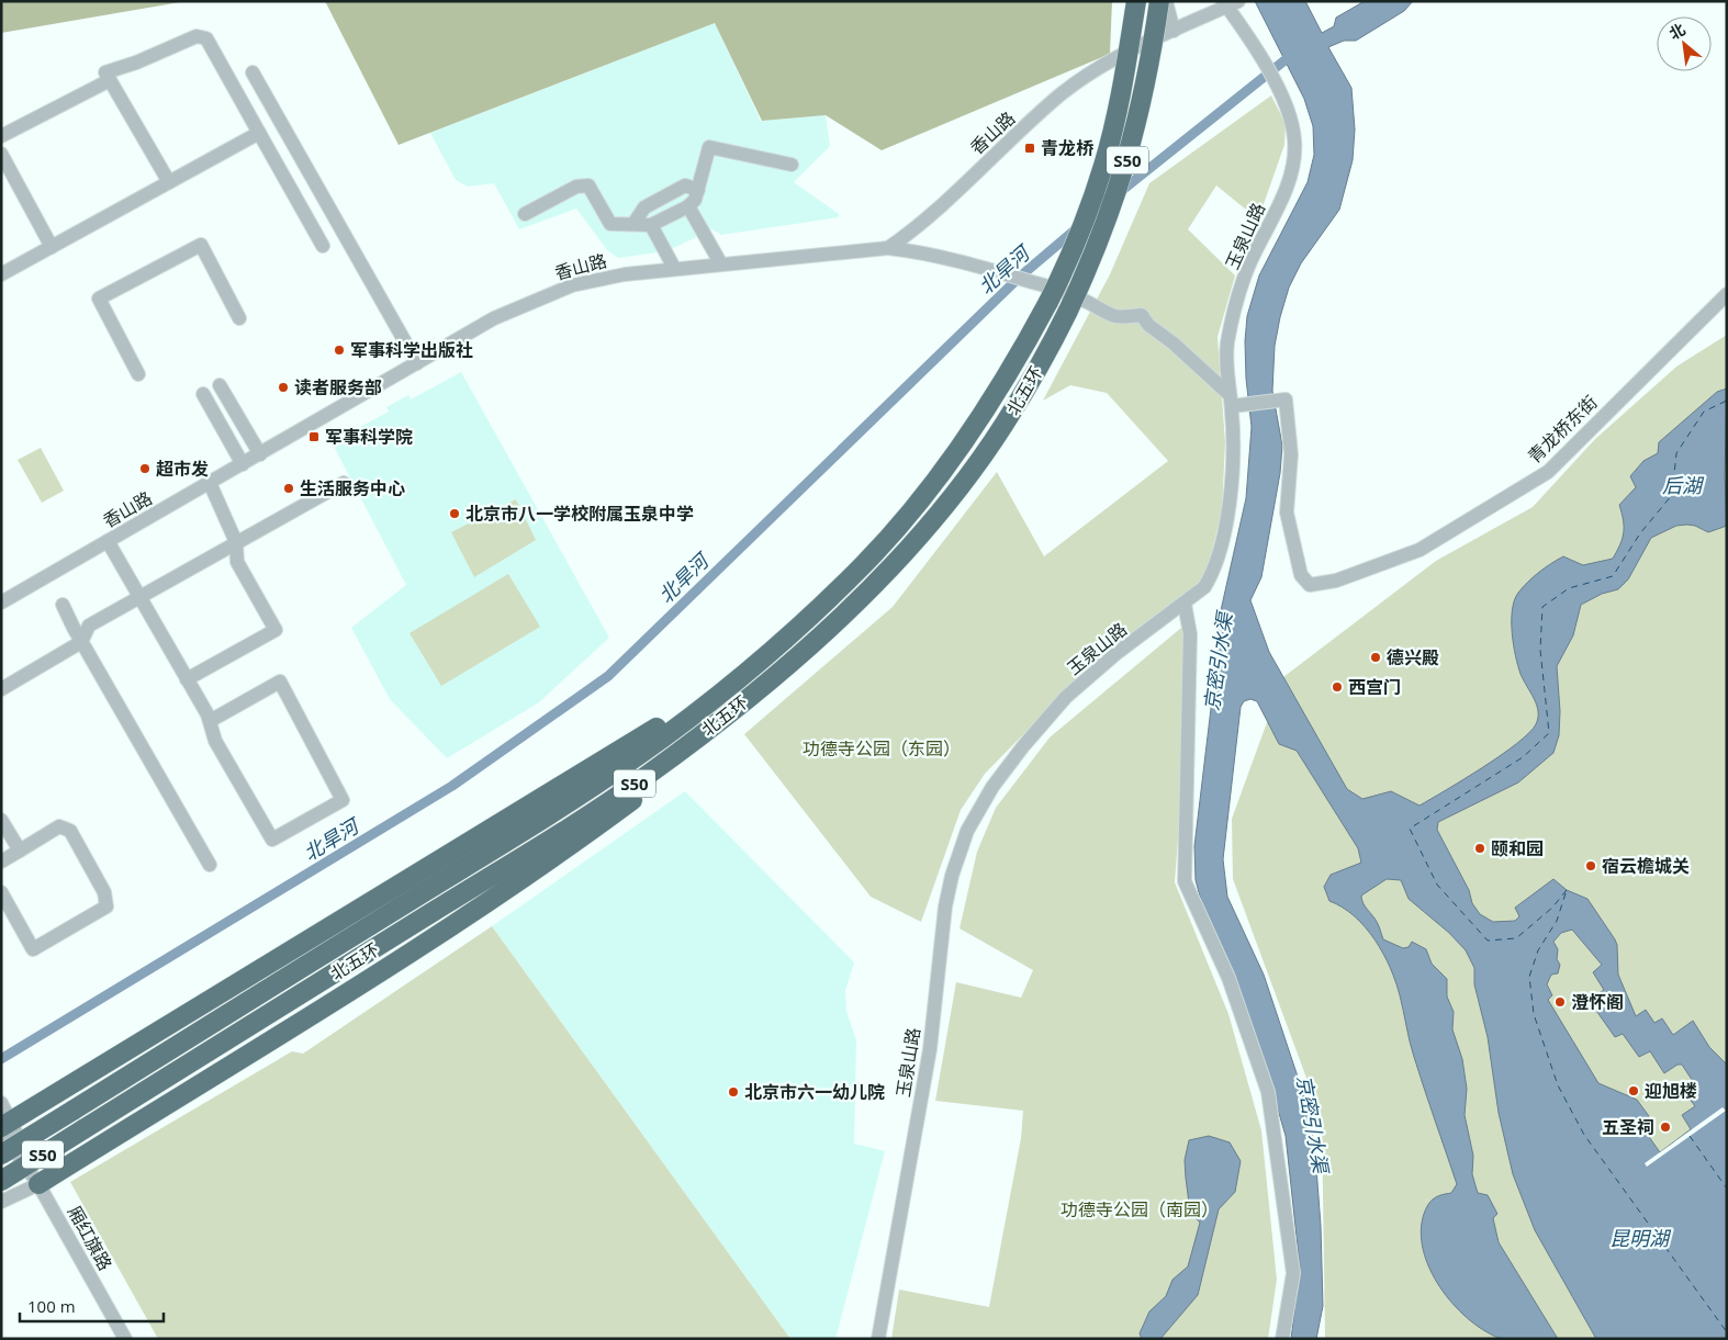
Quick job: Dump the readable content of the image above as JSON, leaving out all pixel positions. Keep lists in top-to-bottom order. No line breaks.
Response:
{"streets":{"highway":["S50","北五环"],"street":["香山路","玉泉山路","青龙桥东街","厢红旗路"]},"crossings":[["香山路","玉泉山路"],["玉泉山路","青龙桥东街"]],"water":["北旱河","后湖","京密引水渠","昆明湖"],"parks":["功德寺公园（东园）","功德寺公园（南园）"],"places":{"transit":["青龙桥","军事科学院"],"other":["军事科学出版社","读者服务部","超市发","生活服务中心","北京市八一学校附属玉泉中学","德兴殿","西宫门","颐和园","宿云檐城关","澄怀阁","迎旭楼","北京市六一幼儿院","五圣祠"]},"scale_bar":"100 m","north":"top left"}
